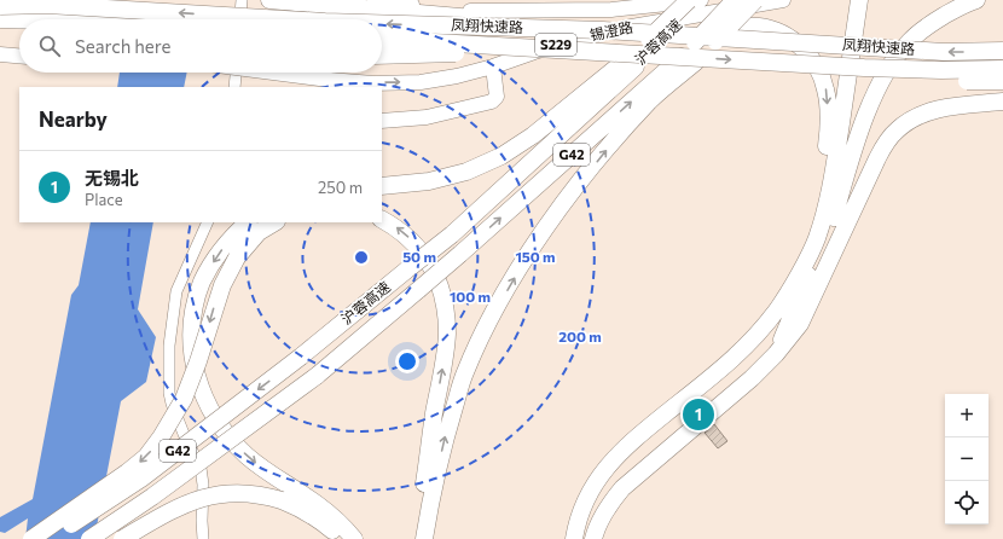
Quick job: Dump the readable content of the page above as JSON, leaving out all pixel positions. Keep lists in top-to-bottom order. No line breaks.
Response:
{"streets":{"highway":["凤翔快速路","沪蓉高速","G42"],"main road":["锡澄路","S229"]},"crossings":[["锡澄路","沪蓉高速"]],"page":{"search":"Search here","heading":"Nearby","list":[{"mark":"1","name":"无锡北","note":"Place","value":"250 m"}],"map_buttons":["+","−"],"pins":"1"},"rings":["50 m","150 m","100 m","200 m"]}
